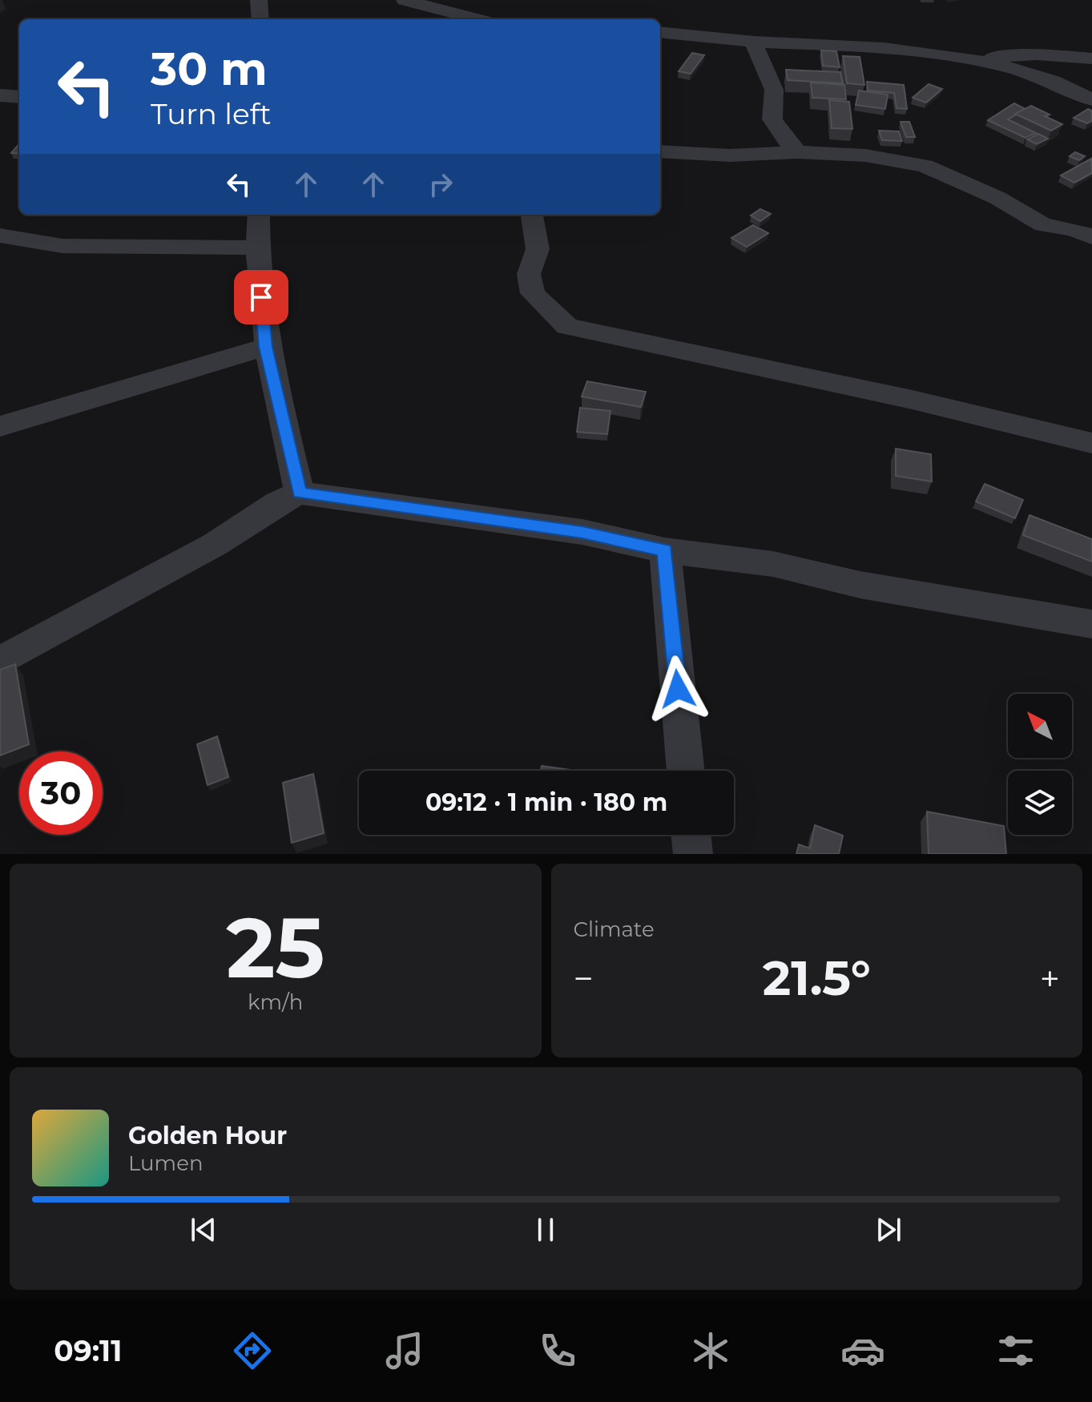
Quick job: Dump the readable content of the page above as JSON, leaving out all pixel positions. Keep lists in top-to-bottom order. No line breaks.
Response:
{"north":"top left","page":{"turn":["30 m","Turn left"],"limit":"30","trip":"09:12 · 1 min · 180 m","tile":[["25","km/h"],"Climate"],"heat":["−","21.5°","+"],"song":["Golden Hour","Lumen"],"tabs":"09:11"}}
